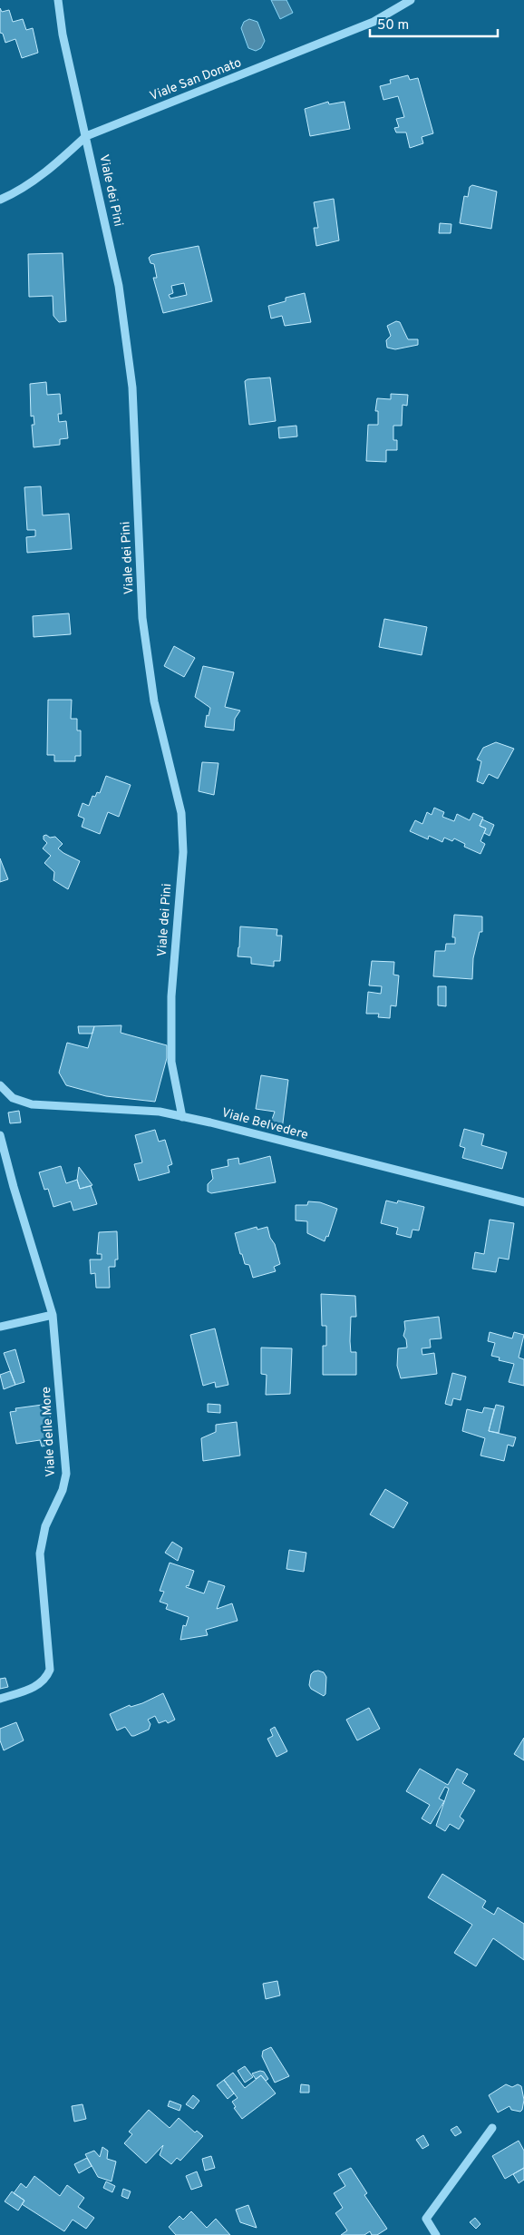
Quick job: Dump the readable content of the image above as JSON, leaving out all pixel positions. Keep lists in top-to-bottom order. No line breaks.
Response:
{"streets":{"street":["Viale San Donato","Viale dei Pini","Viale Belvedere","Viale delle More"]},"crossings":[["Viale San Donato","Viale dei Pini"],["Viale dei Pini","Viale Belvedere"]],"scale_bar":"50 m"}
